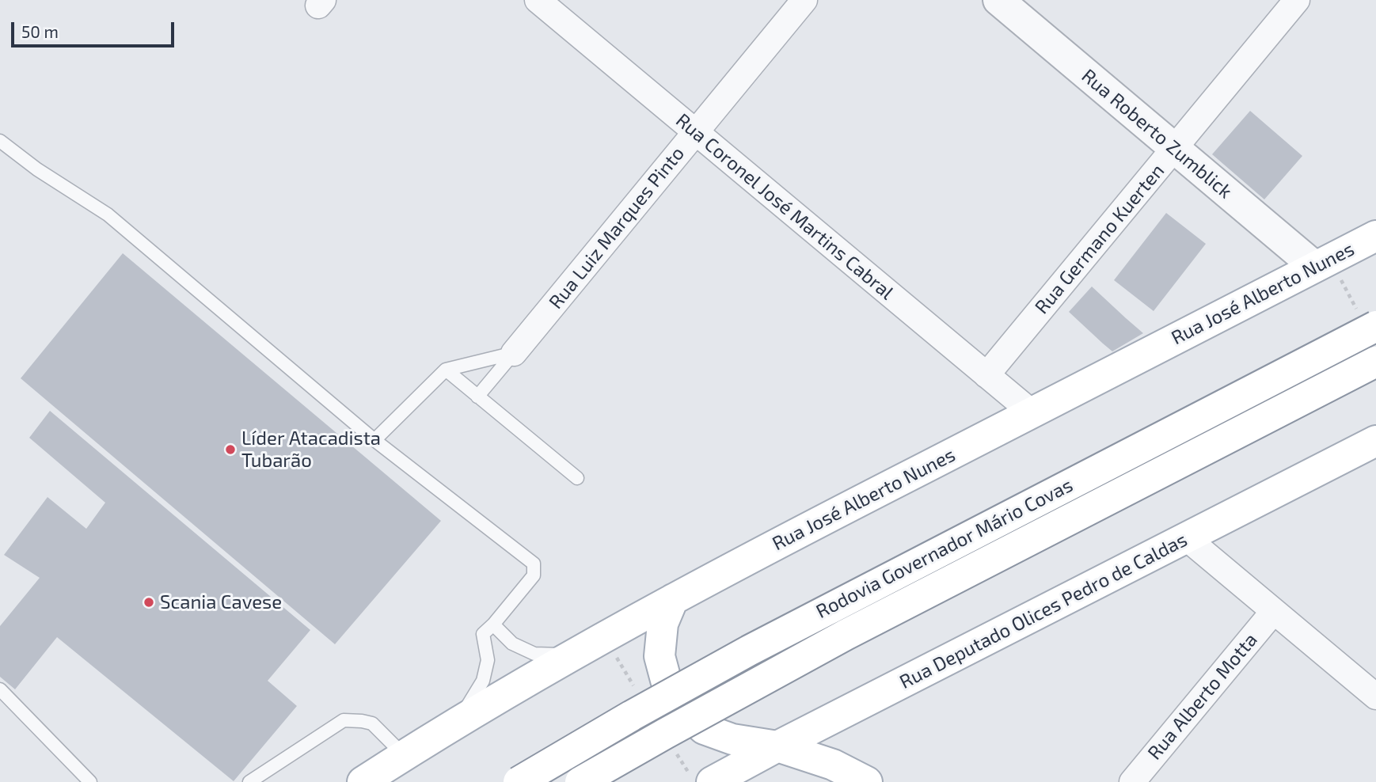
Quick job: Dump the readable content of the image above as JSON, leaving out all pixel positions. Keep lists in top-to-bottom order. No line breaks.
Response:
{"streets":{"main road":["Rua José Alberto Nunes","Rodovia Governador Mário Covas","Rua Deputado Olices Pedro de Caldas"],"street":["Rua Roberto Zumblick","Rua Coronel José Martins Cabral","Rua Luiz Marques Pinto","Rua Germano Kuerten","Rua Alberto Motta"]},"crossings":[["Rua Roberto Zumblick","Rua Germano Kuerten"],["Rua Roberto Zumblick","Rua José Alberto Nunes"],["Rua Coronel José Martins Cabral","Rua Luiz Marques Pinto"],["Rua Coronel José Martins Cabral","Rua Germano Kuerten"],["Rua Coronel José Martins Cabral","Rua José Alberto Nunes"]],"places":["Líder Atacadista Tubarão","Scania Cavese"],"scale_bar":"50 m"}
